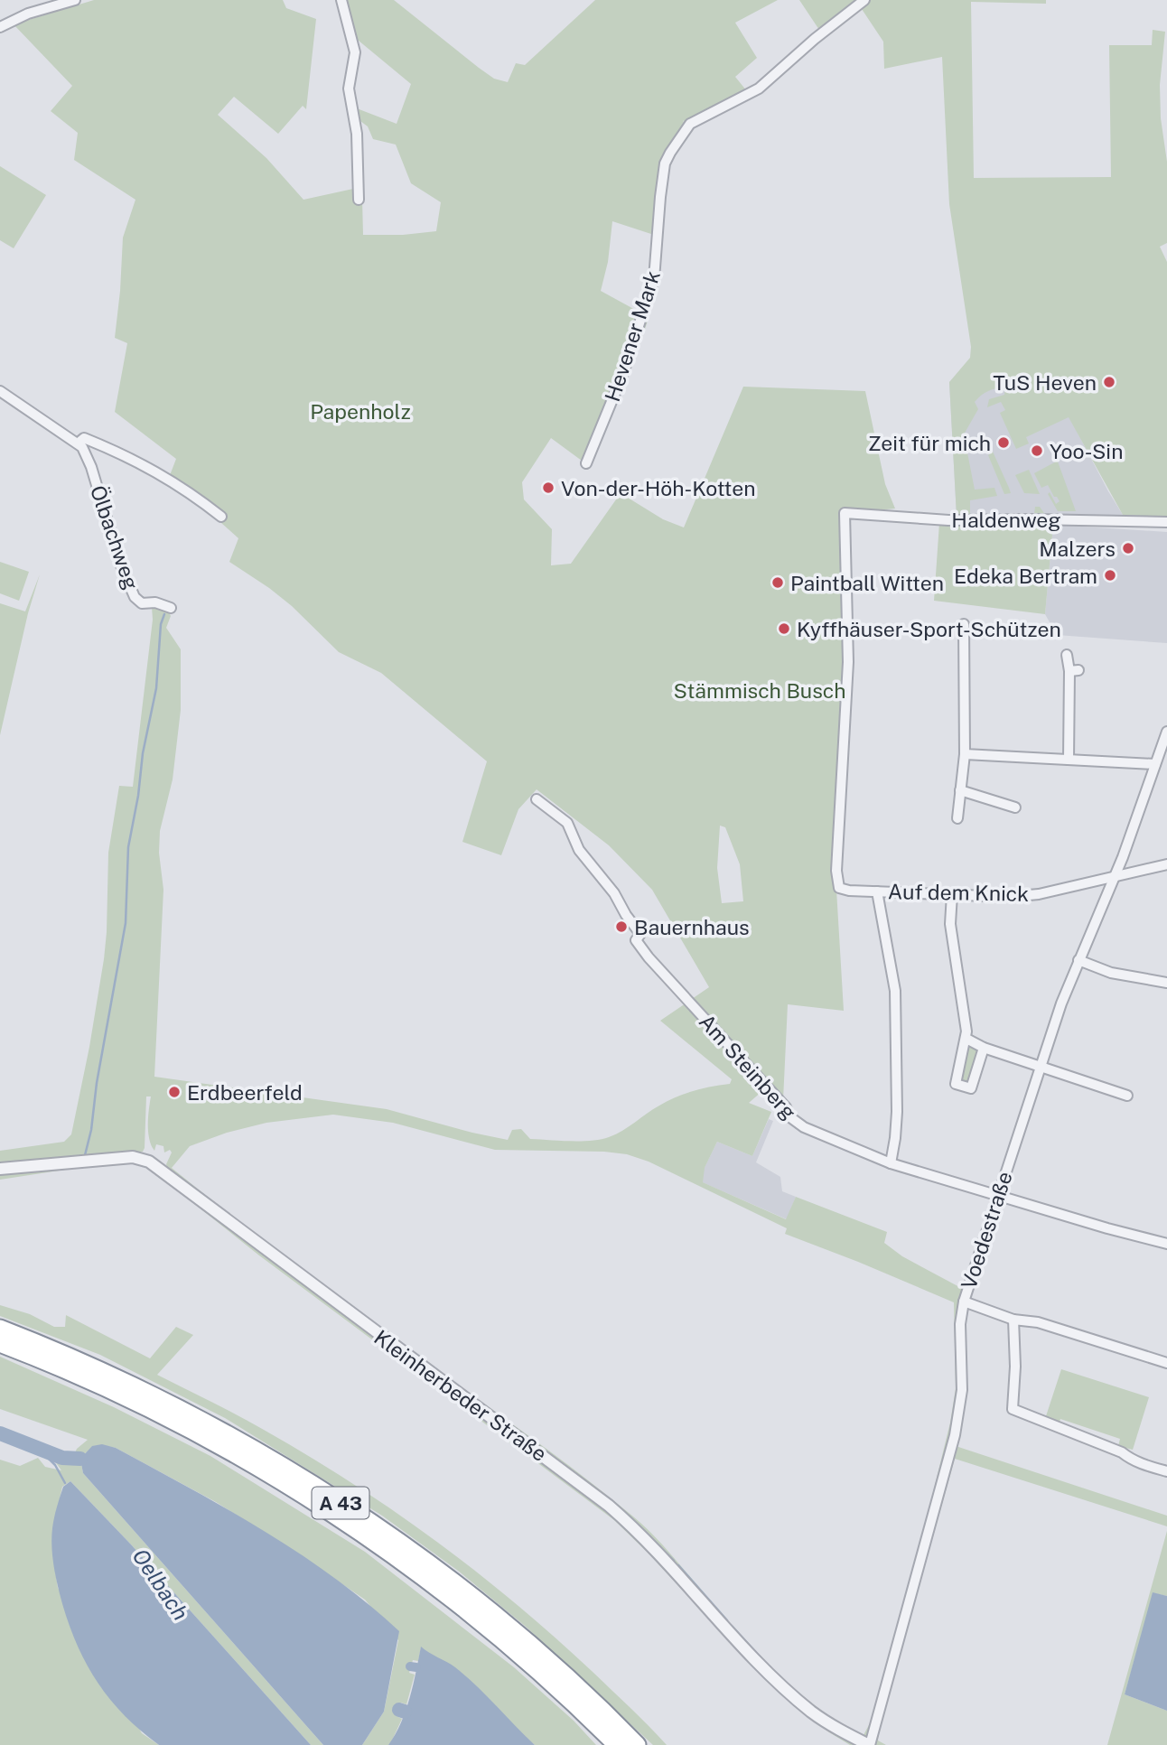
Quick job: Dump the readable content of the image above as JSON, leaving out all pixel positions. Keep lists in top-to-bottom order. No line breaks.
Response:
{"streets":{"highway":["A 43"],"street":["Hevener Mark","Haldenweg","Ölbachweg","Auf dem Knick","Am Steinberg","Voedestraße","Kleinherbeder Straße"]},"crossings":[["Haldenweg","Auf dem Knick"],["Auf dem Knick","Voedestraße"],["Am Steinberg","Voedestraße"],["Voedestraße","Kleinherbeder Straße"]],"water":["Oelbach"],"parks":["Papenholz","Stämmisch Busch"],"places":["TuS Heven","Zeit für mich","Yoo-Sin","Von-der-Höh-Kotten","Malzers","Edeka Bertram","Paintball Witten","Kyffhäuser-Sport-Schützen","Bauernhaus","Erdbeerfeld"]}
